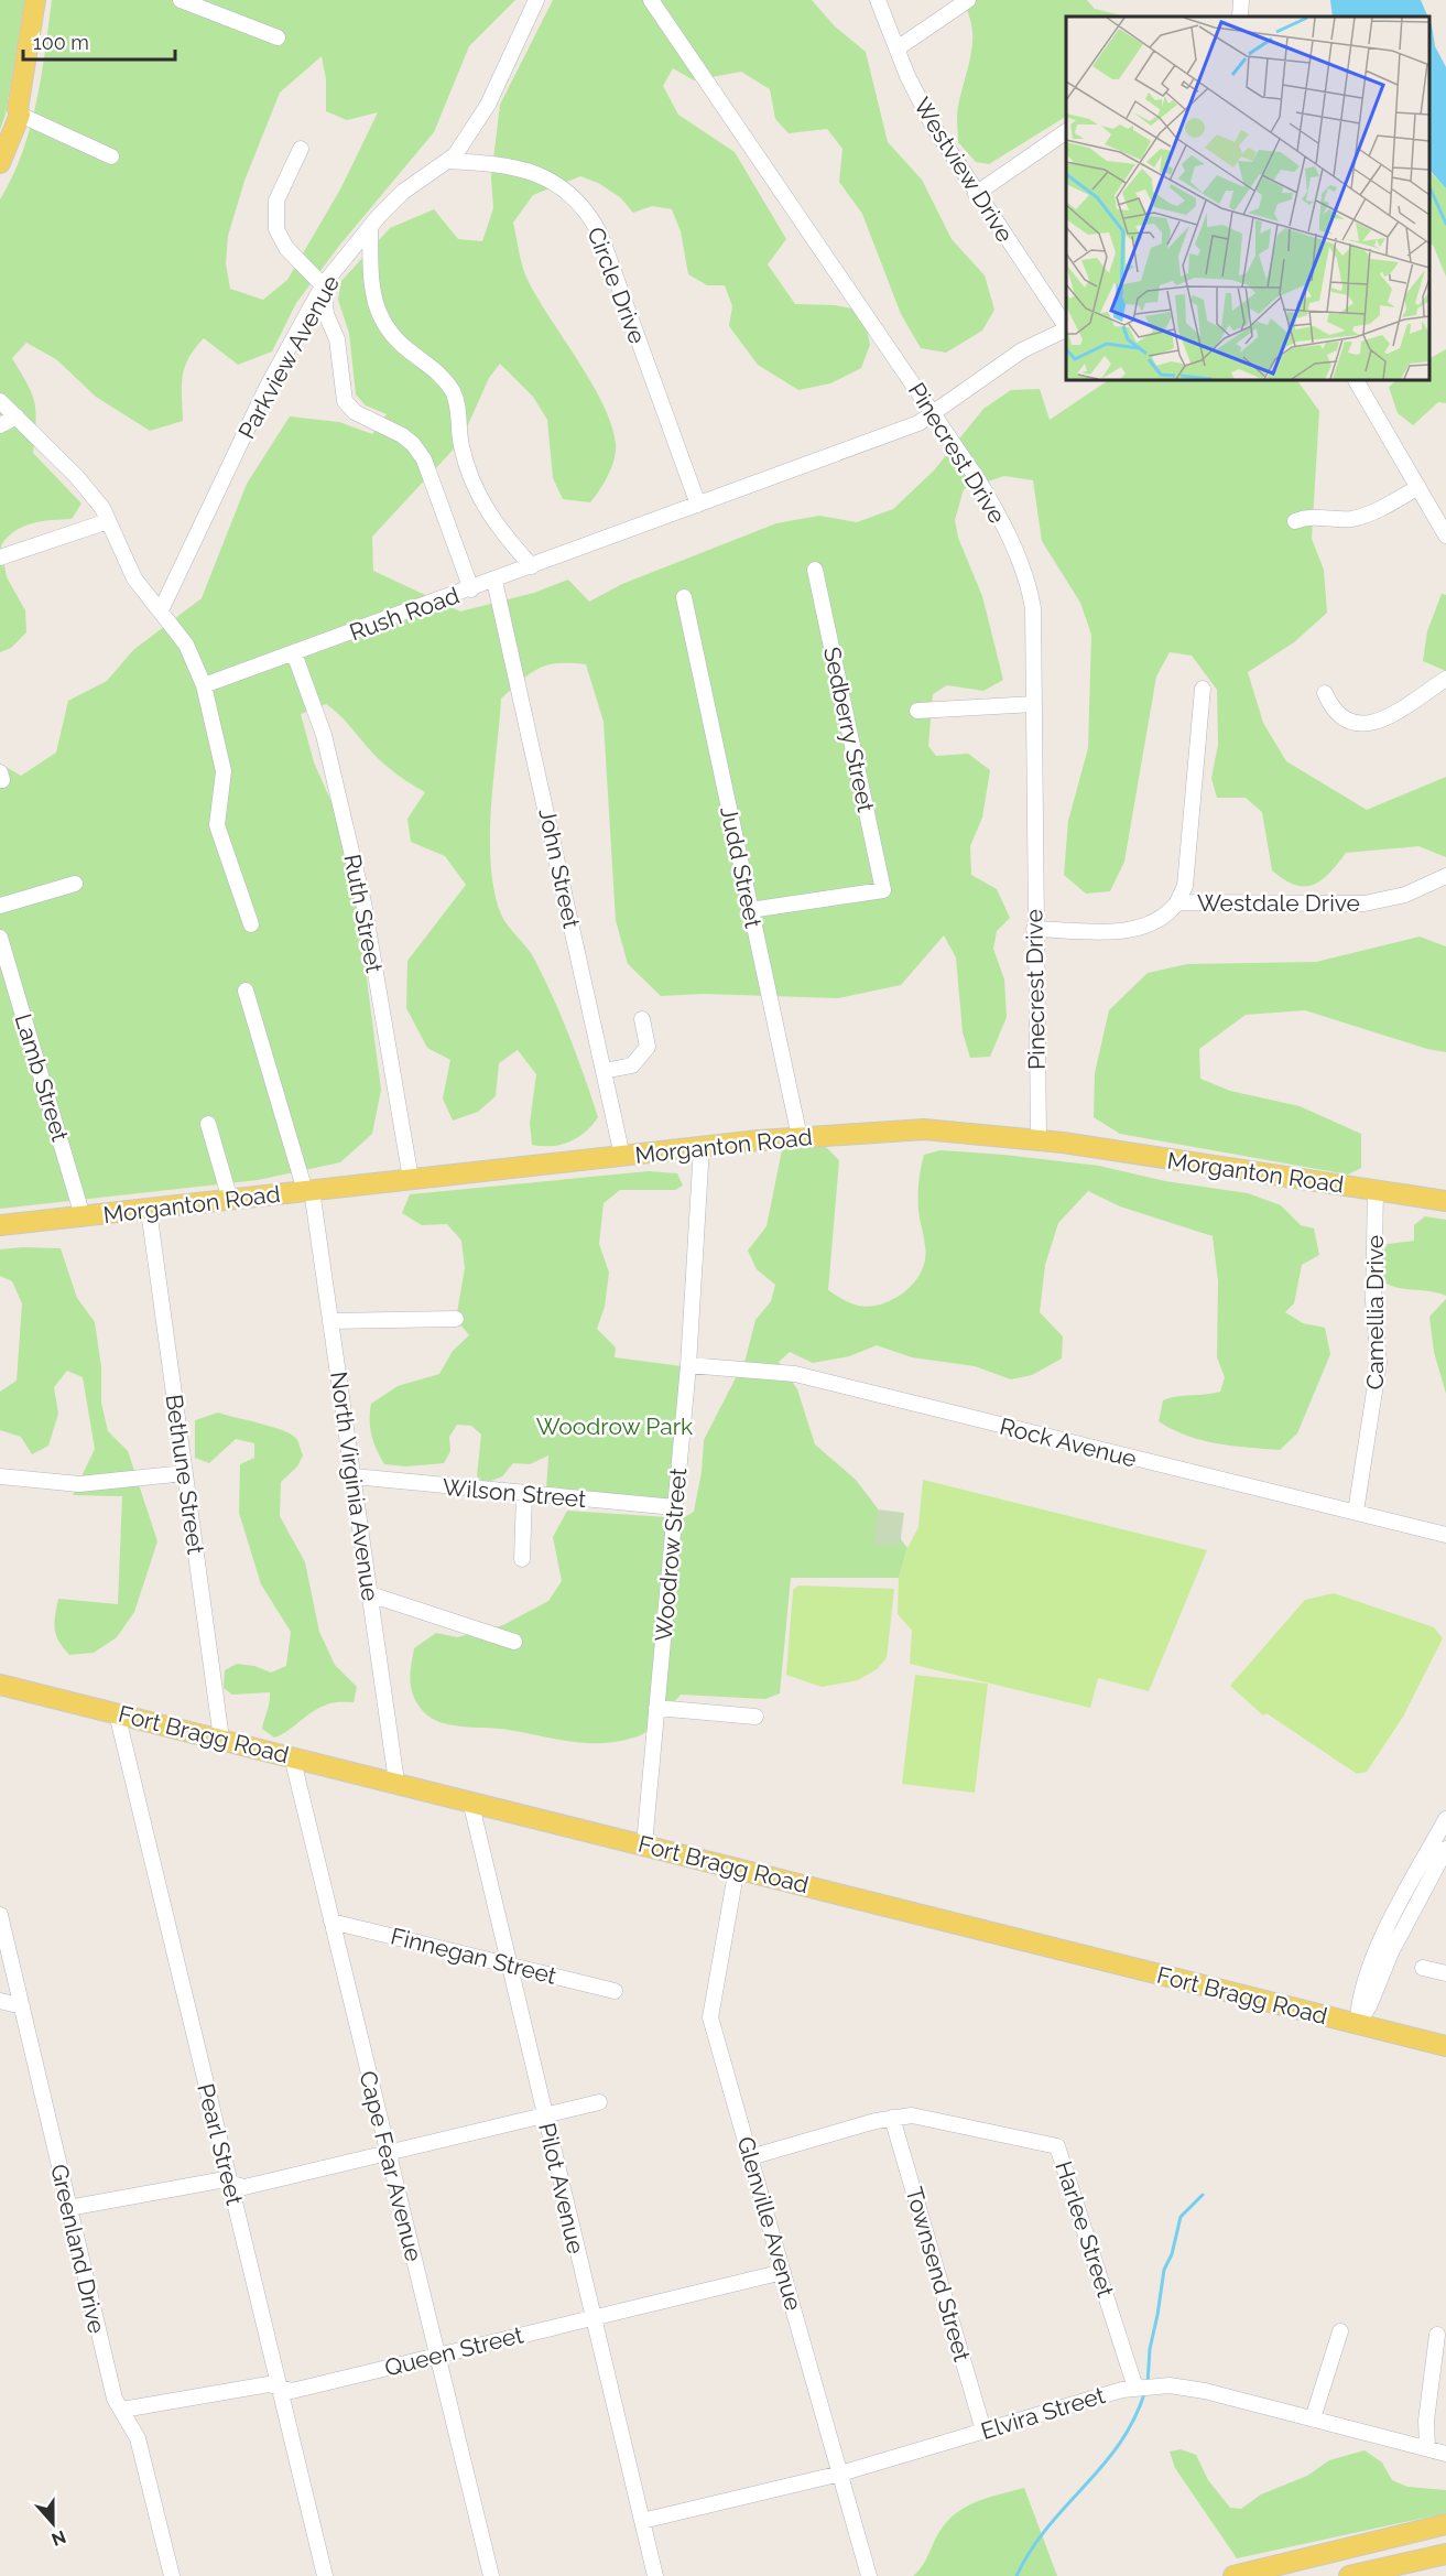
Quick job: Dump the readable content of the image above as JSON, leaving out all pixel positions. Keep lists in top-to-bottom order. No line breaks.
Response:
{"streets":{"main road":["Morganton Road","Fort Bragg Road"],"street":["Westview Drive","Circle Drive","Parkview Avenue","Pinecrest Drive","Rush Road","Sedberry Street","Judd Street","John Street","Westdale Drive","Ruth Street","Lamb Street","Camellia Drive","Rock Avenue","Bethune Street","North Virginia Avenue","Wilson Street","Woodrow Street","Finnegan Street","Pearl Street","Cape Fear Avenue","Pilot Avenue","Glenville Avenue","Harlee Street","Greenland Drive","Townsend Street","Queen Street","Elvira Street"]},"crossings":[["Circle Drive","Parkview Avenue"],["Circle Drive","Rush Road"],["Pinecrest Drive","Rush Road"],["Pinecrest Drive","Westdale Drive"],["Pinecrest Drive","Morganton Road"],["Rush Road","John Street"],["Rush Road","Ruth Street"],["Sedberry Street","Judd Street"],["Judd Street","Morganton Road"],["John Street","Morganton Road"],["Ruth Street","Morganton Road"],["Lamb Street","Morganton Road"],["Morganton Road","Camellia Drive"],["Morganton Road","Bethune Street"],["Morganton Road","North Virginia Avenue"],["Morganton Road","Woodrow Street"],["Camellia Drive","Rock Avenue"],["Rock Avenue","Woodrow Street"],["Bethune Street","Fort Bragg Road"],["North Virginia Avenue","Wilson Street"],["North Virginia Avenue","Fort Bragg Road"],["Wilson Street","Woodrow Street"],["Woodrow Street","Fort Bragg Road"],["Fort Bragg Road","Pearl Street"],["Fort Bragg Road","Cape Fear Avenue"],["Fort Bragg Road","Pilot Avenue"],["Fort Bragg Road","Glenville Avenue"],["Finnegan Street","Cape Fear Avenue"],["Finnegan Street","Pilot Avenue"],["Pearl Street","Queen Street"],["Cape Fear Avenue","Queen Street"],["Pilot Avenue","Queen Street"],["Pilot Avenue","Elvira Street"],["Glenville Avenue","Harlee Street"],["Glenville Avenue","Queen Street"],["Glenville Avenue","Elvira Street"],["Harlee Street","Townsend Street"],["Harlee Street","Elvira Street"],["Greenland Drive","Queen Street"],["Townsend Street","Elvira Street"]],"parks":["Woodrow Park"],"scale_bar":"100 m","north":"bottom"}
